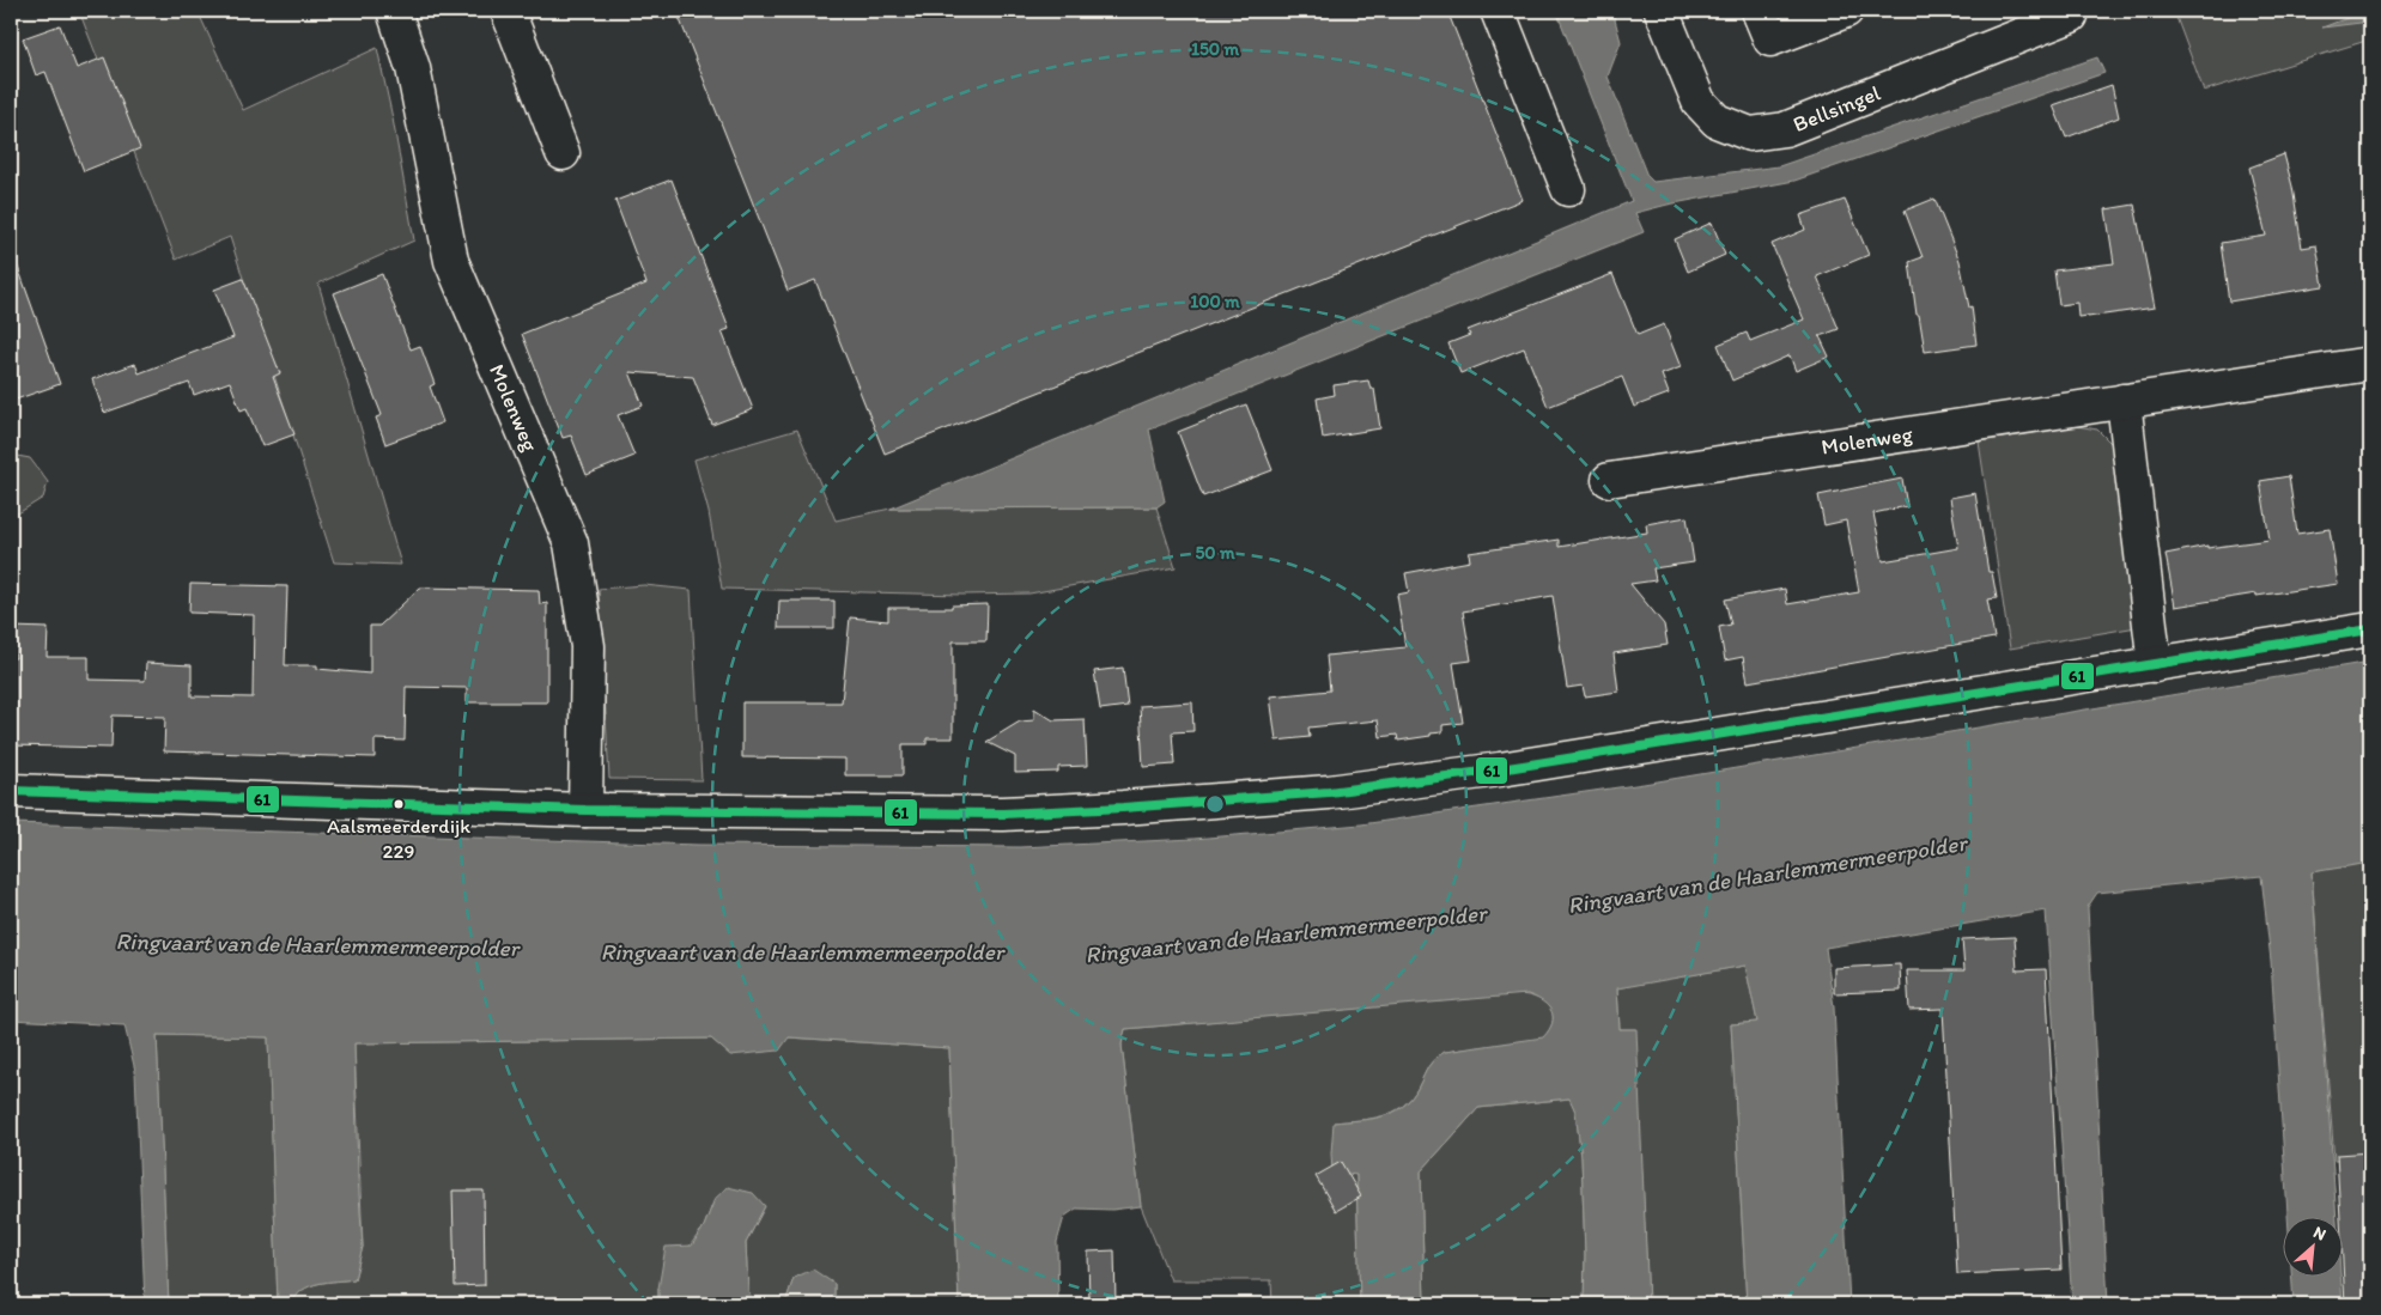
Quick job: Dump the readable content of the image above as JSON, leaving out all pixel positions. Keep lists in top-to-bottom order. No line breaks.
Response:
{"streets":{"street":["Bellsingel","Molenweg"]},"water":["Ringvaart van de Haarlemmermeerpolder"],"places":["Aalsmeerderdijk 229"],"lines":["transit line 61"],"north":"top right","rings":["150 m","100 m","50 m"]}
